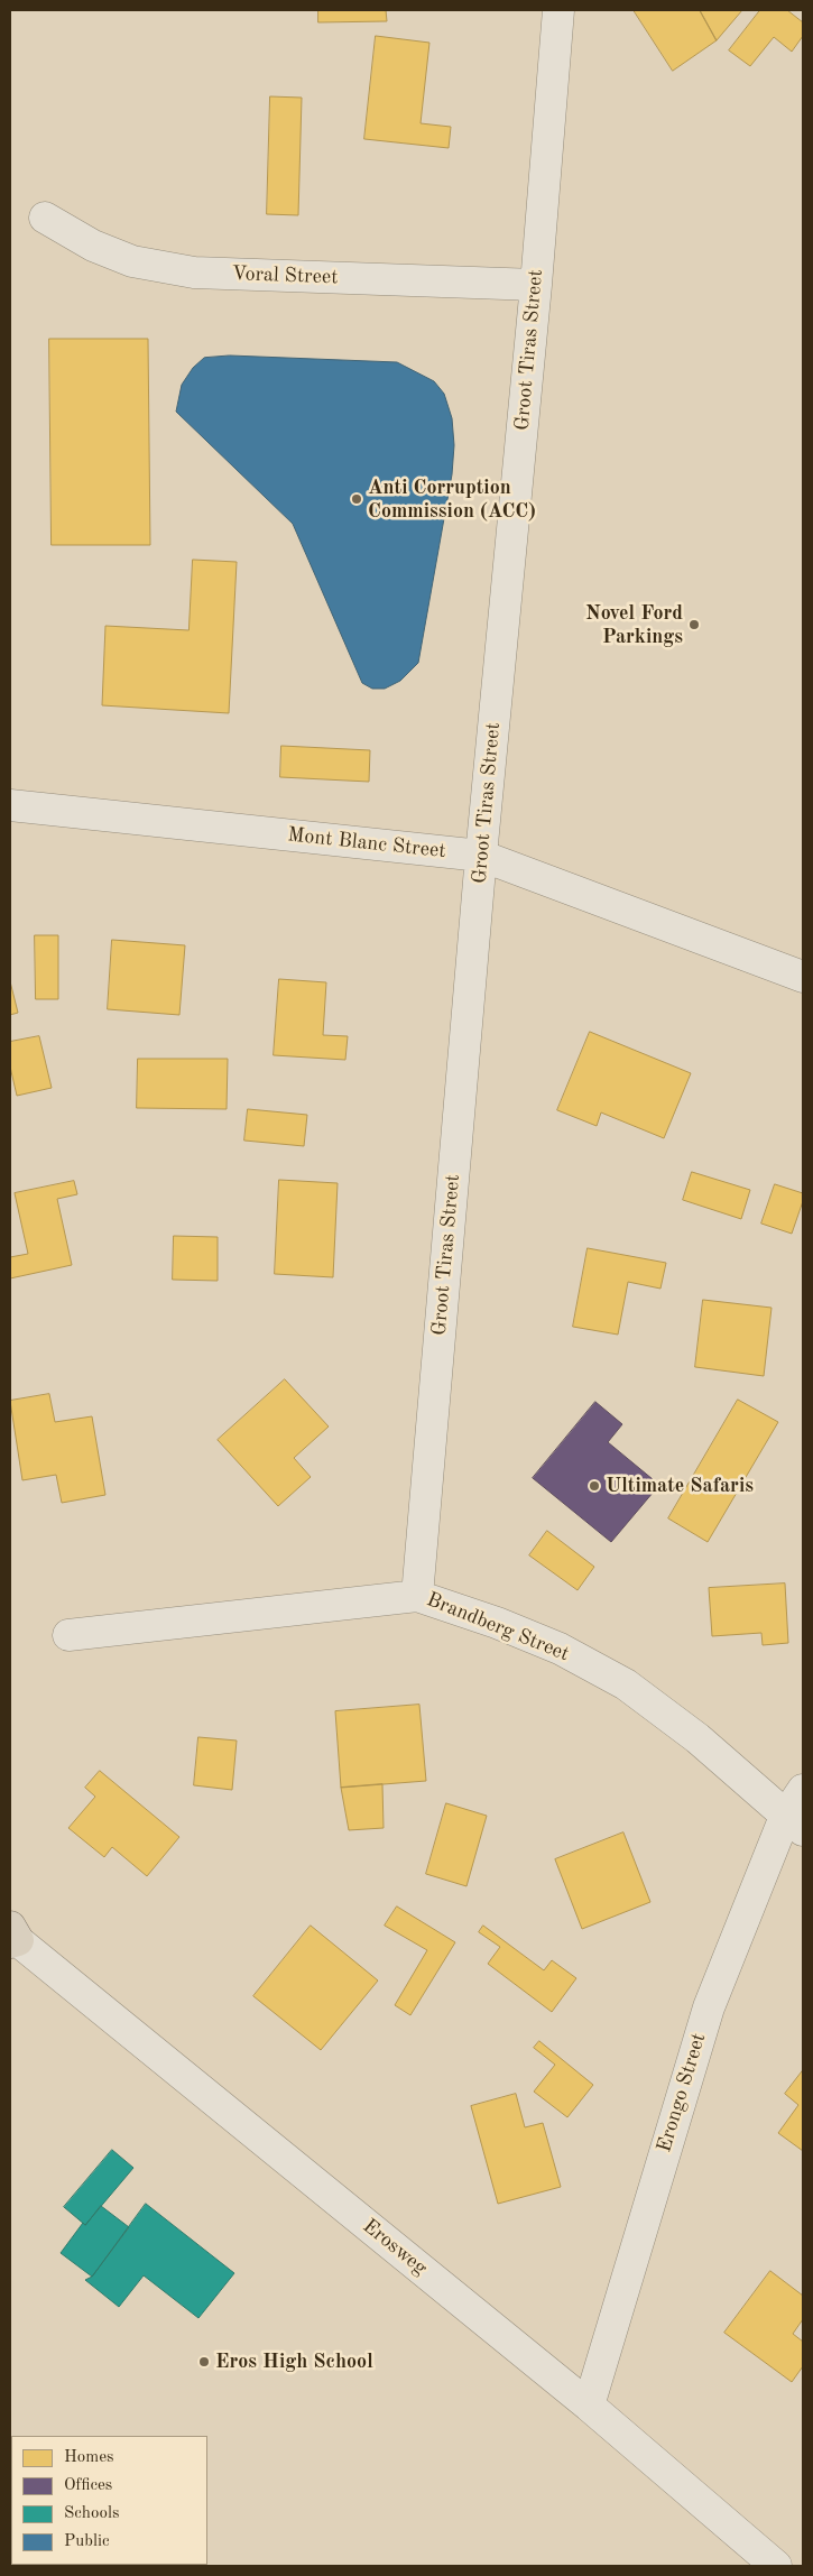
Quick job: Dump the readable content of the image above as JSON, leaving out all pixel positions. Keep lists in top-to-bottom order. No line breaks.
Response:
{"streets":{"street":["Voral Street","Groot Tiras Street","Mont Blanc Street","Brandberg Street","Erongo Street","Erosweg"]},"crossings":[["Voral Street","Groot Tiras Street"],["Groot Tiras Street","Mont Blanc Street"],["Groot Tiras Street","Brandberg Street"],["Brandberg Street","Erongo Street"],["Erongo Street","Erosweg"]],"places":["Anti Corruption Commission (ACC)","Novel Ford Parkings","Ultimate Safaris","Eros High School"],"legend":["Homes","Offices","Schools","Public"]}
